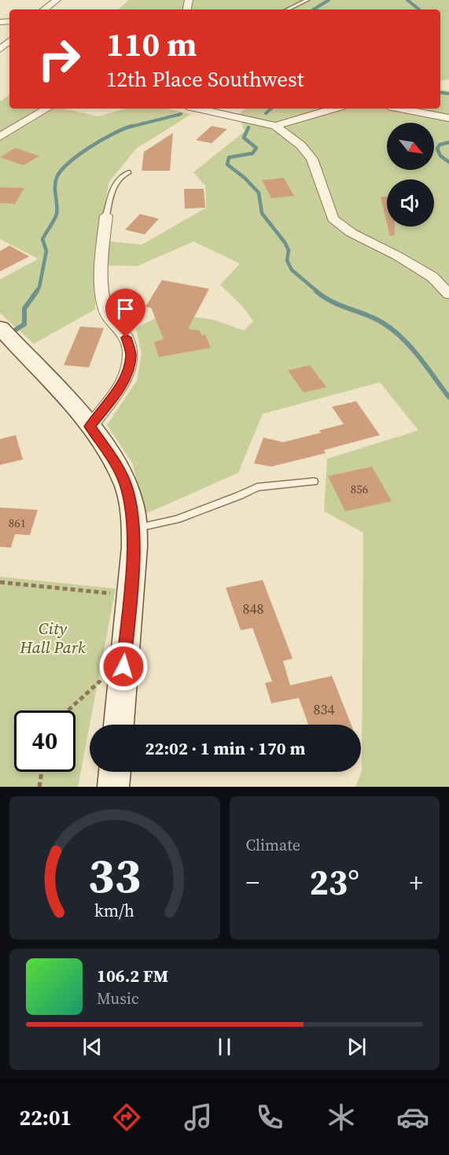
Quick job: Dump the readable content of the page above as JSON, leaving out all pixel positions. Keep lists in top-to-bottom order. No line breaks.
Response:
{"parks":["City Hall Park"],"house_numbers":["856","861","848","834"],"north":"bottom right","page":{"turn":["110 m","12th Place Southwest"],"limit":"40","trip":"22:02 · 1 min · 170 m","tile":"Climate","heat":["−","23°","+"],"song":["106.2 FM","Music"],"tabs":"22:01","gauge":["33","km/h"]}}
